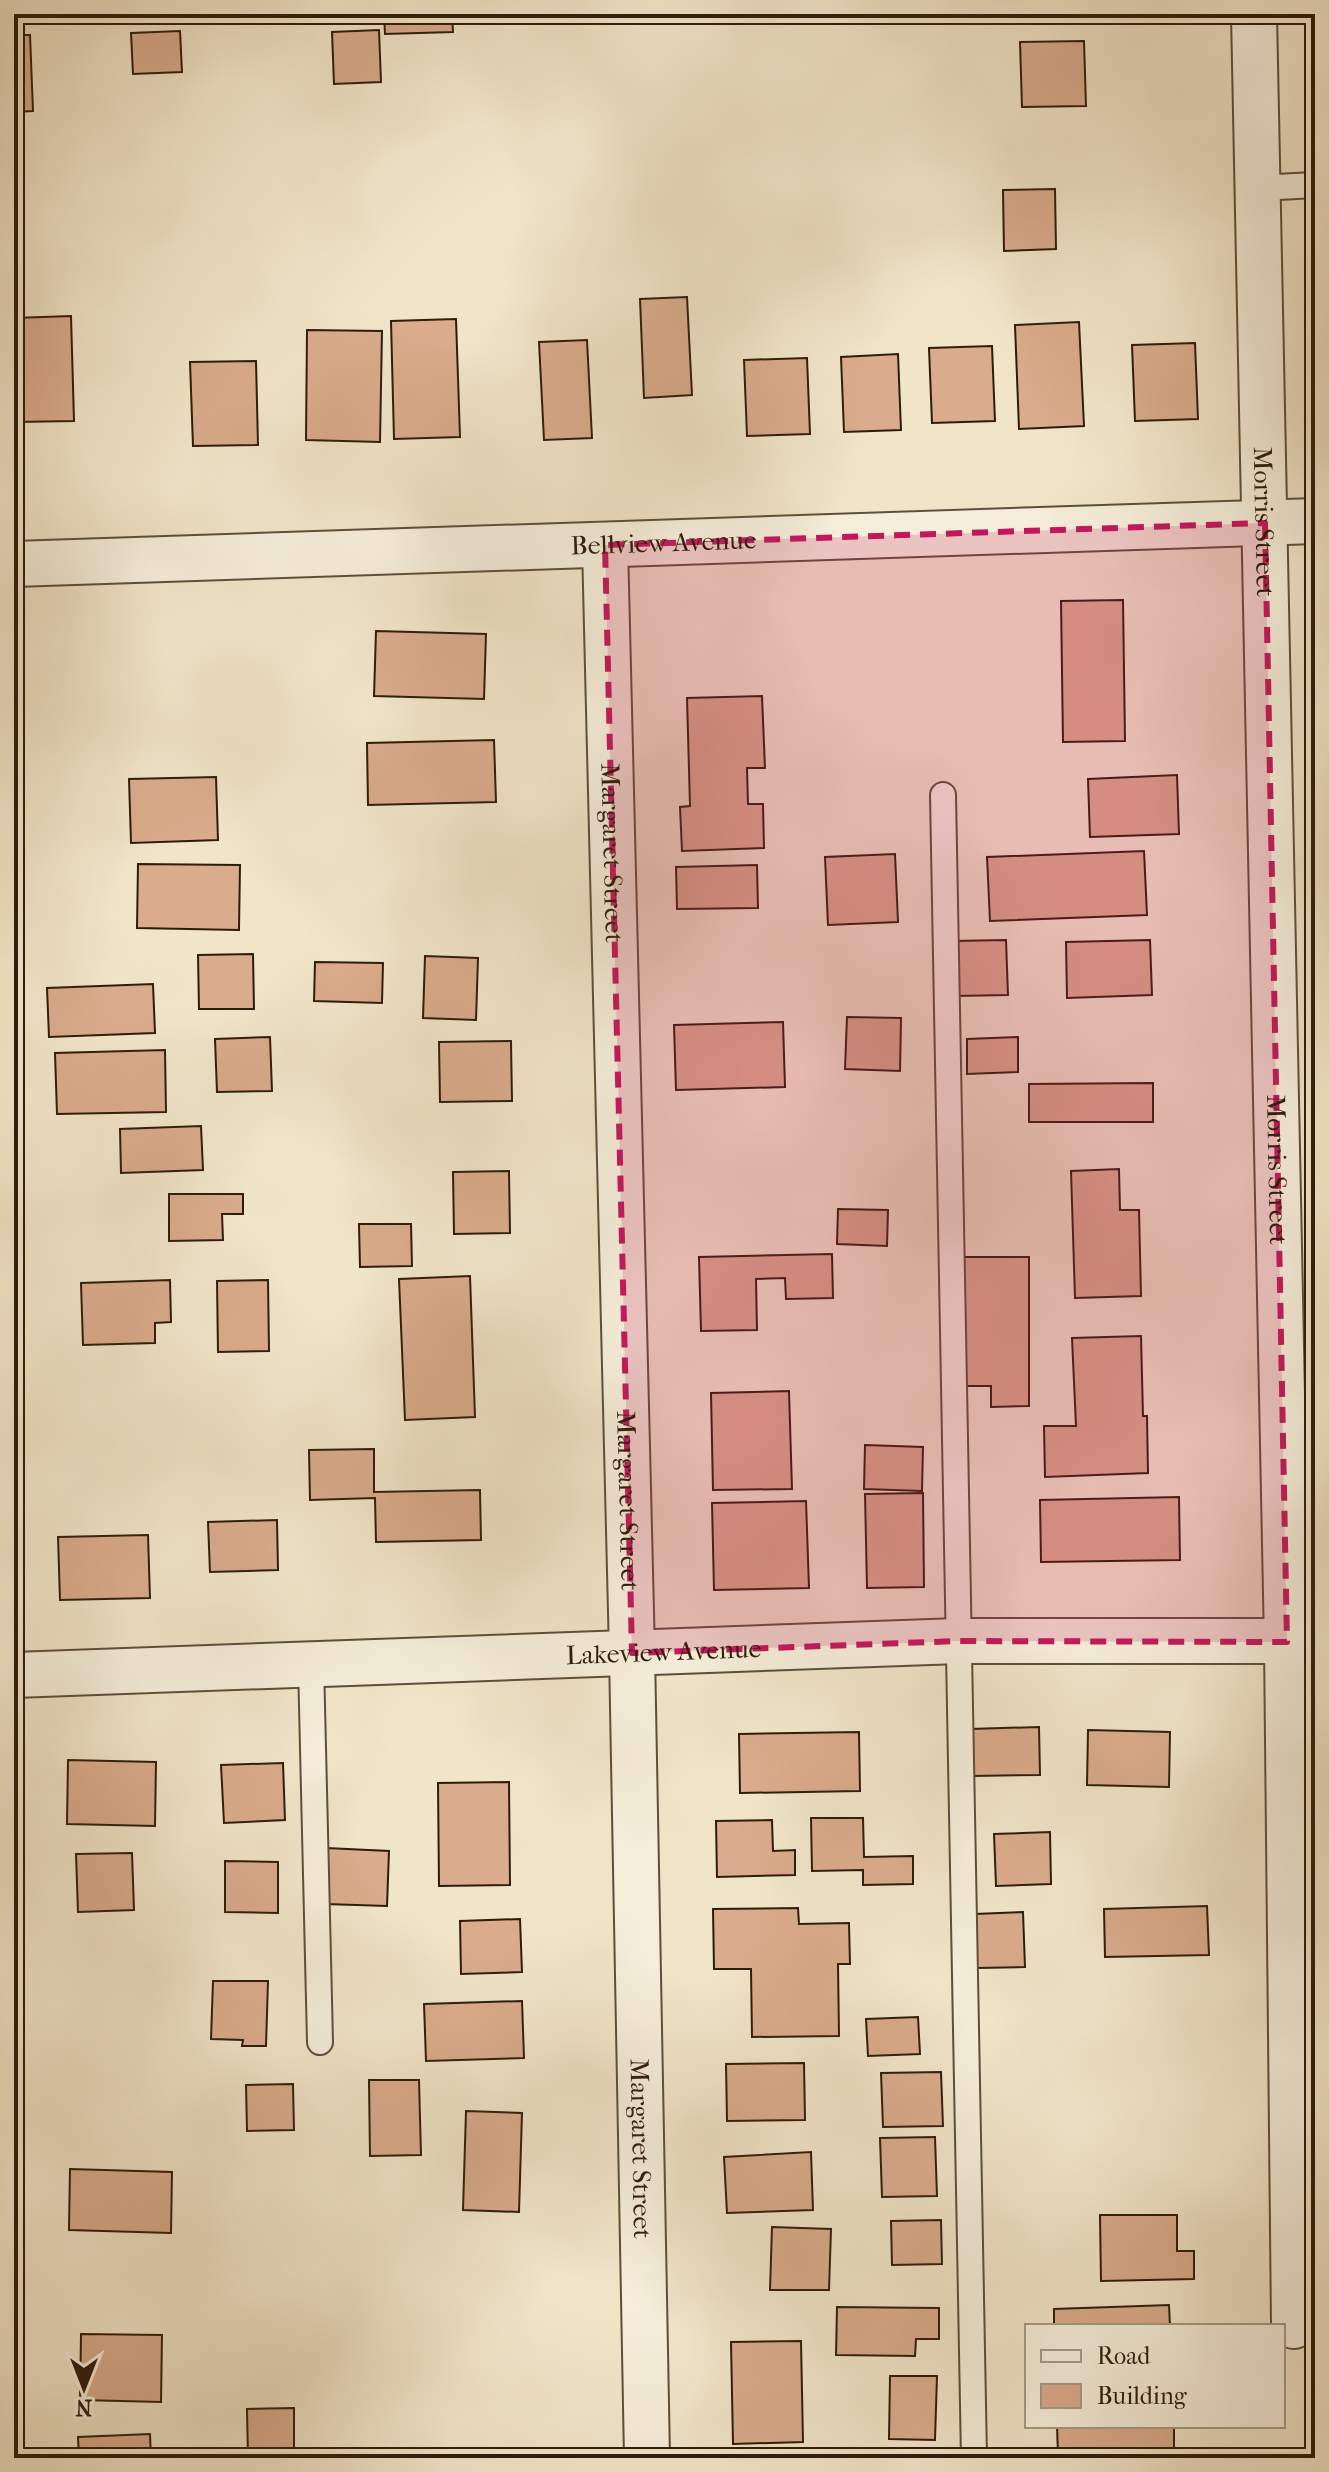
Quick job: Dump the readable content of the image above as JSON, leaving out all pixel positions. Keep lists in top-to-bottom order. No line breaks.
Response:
{"streets":{"street":["Morris Street","Bellview Avenue","Margaret Street","Lakeview Avenue"]},"crossings":[["Morris Street","Bellview Avenue"],["Morris Street","Lakeview Avenue"],["Bellview Avenue","Margaret Street"],["Margaret Street","Lakeview Avenue"]],"legend":["Road","Building"],"north":"bottom"}
